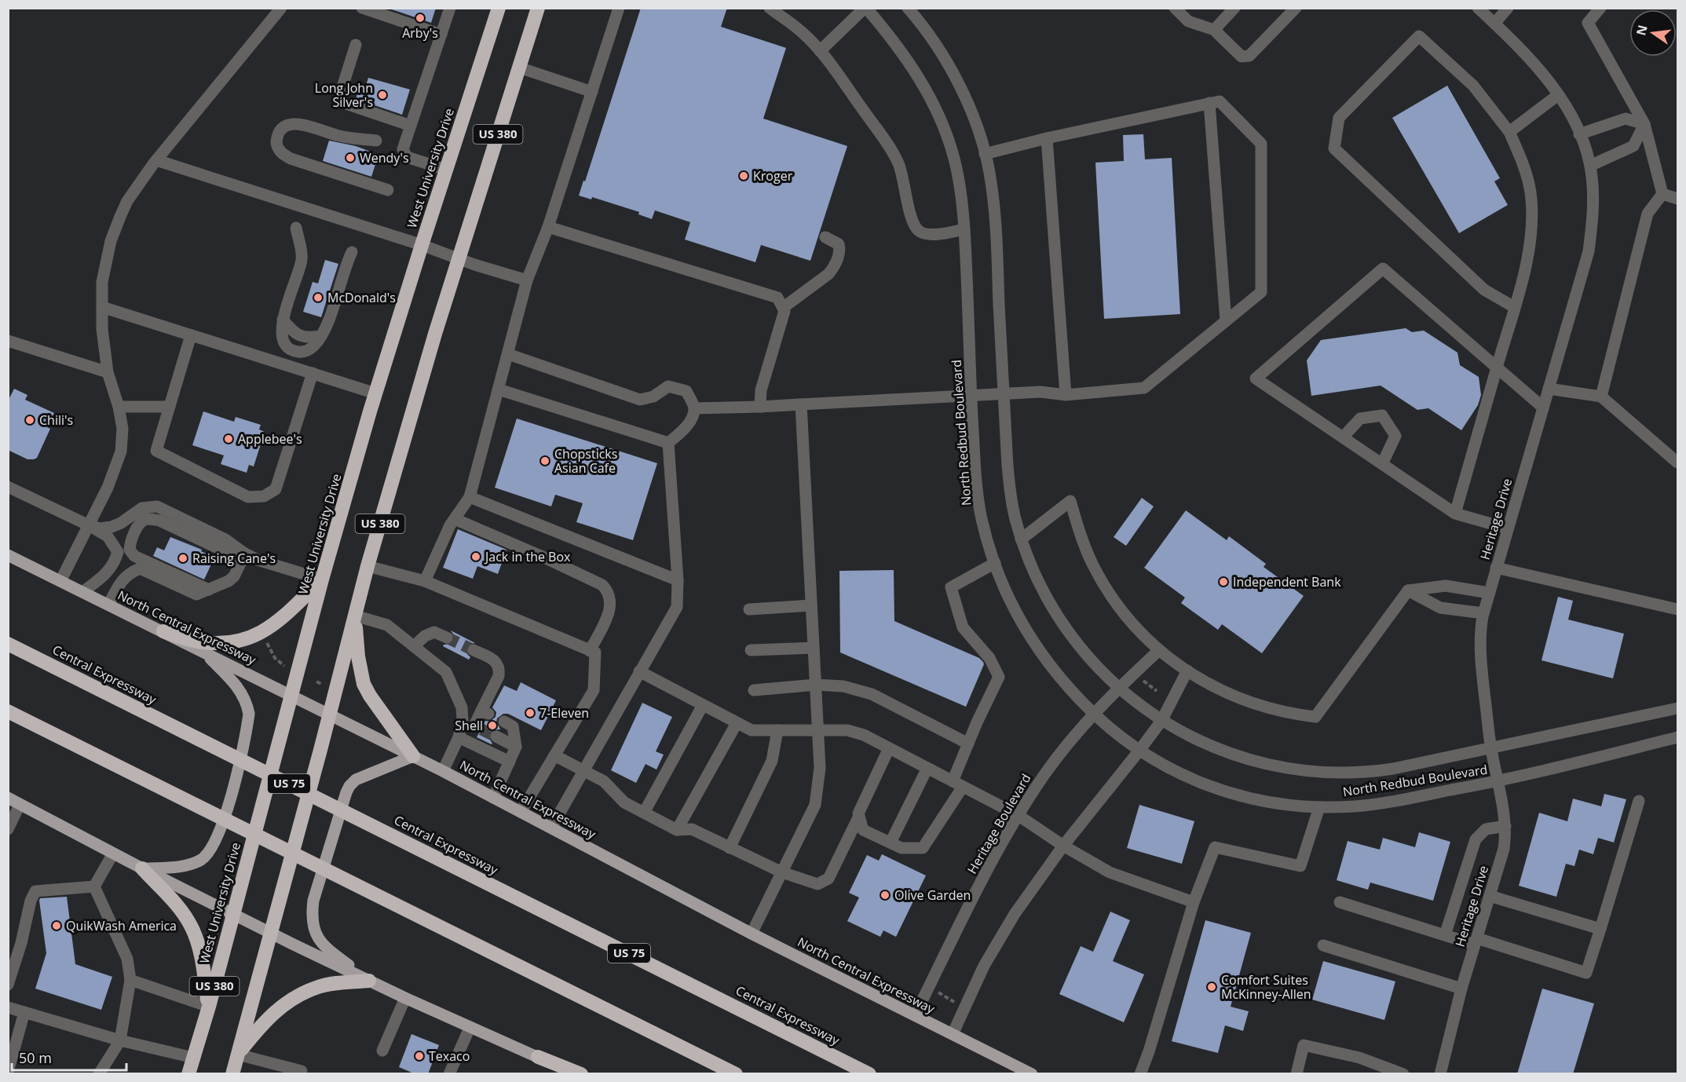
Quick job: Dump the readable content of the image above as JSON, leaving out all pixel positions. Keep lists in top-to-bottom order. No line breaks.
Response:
{"streets":{"highway":["US 380","West University Drive","Central Expressway","US 75"],"main road":["North Central Expressway"],"street":["North Redbud Boulevard","Heritage Drive","Heritage Boulevard"]},"crossings":[["US 380","North Central Expressway"],["West University Drive","North Central Expressway"],["North Redbud Boulevard","Heritage Drive"],["North Redbud Boulevard","Heritage Boulevard"],["North Central Expressway","Heritage Boulevard"]],"places":["Arby's","Long John Silver's","Wendy's","Kroger","McDonald's","Chili's","Applebee's","Chopsticks Asian Cafe","Jack in the Box","Raising Cane's","Independent Bank","7-Eleven","Shell","Olive Garden","QuikWash America","Comfort Suites McKinney-Allen","Texaco"],"scale_bar":"50 m","north":"left"}
